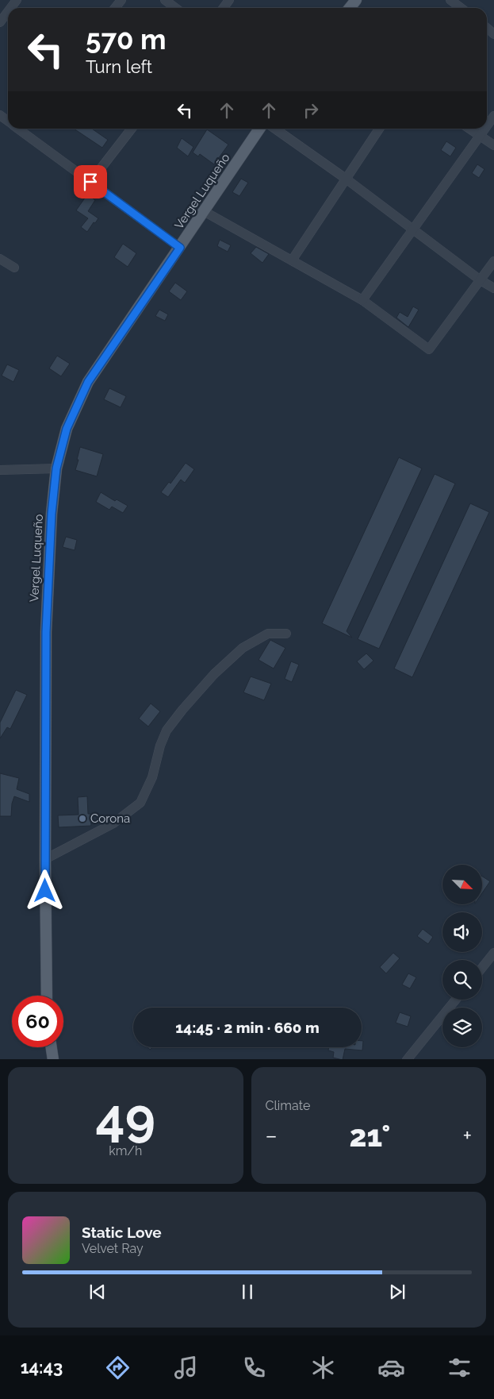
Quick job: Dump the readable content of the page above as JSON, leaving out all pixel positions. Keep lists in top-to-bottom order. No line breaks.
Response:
{"streets":{"main road":["Vergel Luqueño"]},"places":["Corona"],"north":"bottom right","page":{"turn":["570 m","Turn left"],"limit":"60","trip":"14:45 · 2 min · 660 m","tile":[["49","km/h"],"Climate"],"heat":["−","21°","+"],"song":["Static Love","Velvet Ray"],"tabs":"14:43"}}
